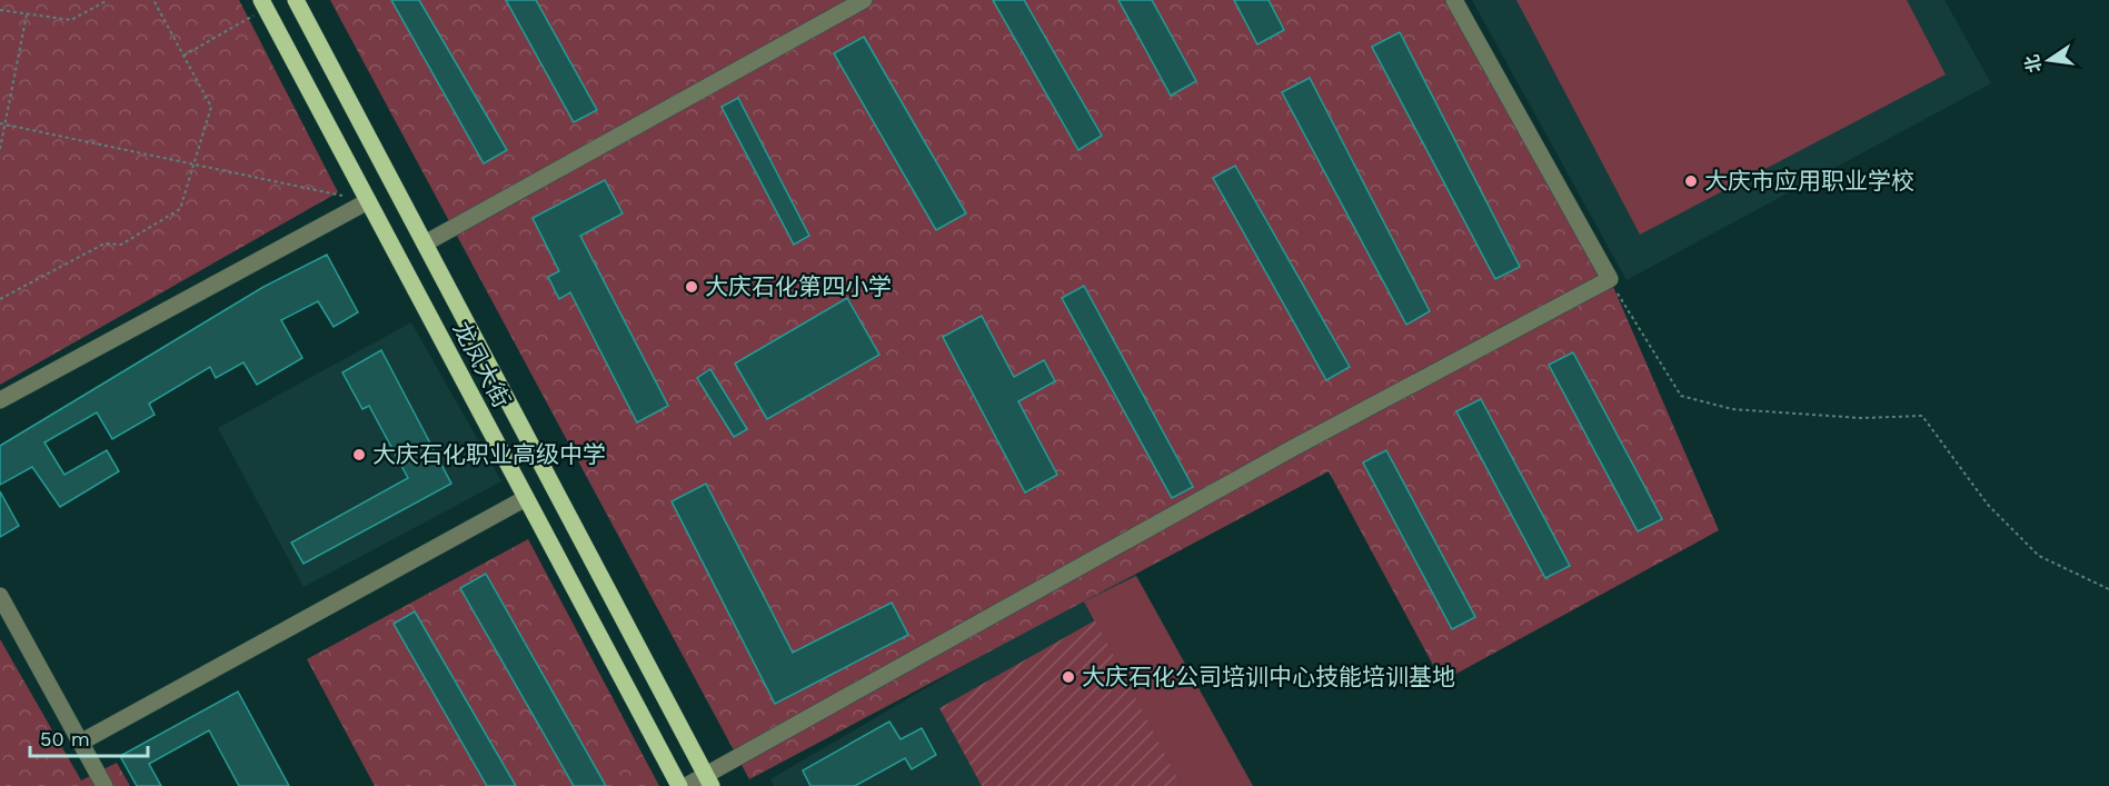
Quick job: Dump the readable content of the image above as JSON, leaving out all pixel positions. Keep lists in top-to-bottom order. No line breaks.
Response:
{"streets":{"main road":["龙凤大街"]},"places":["大庆市应用职业学校","大庆石化第四小学","大庆石化职业高级中学","大庆石化公司培训中心技能培训基地"],"scale_bar":"50 m","north":"left"}
